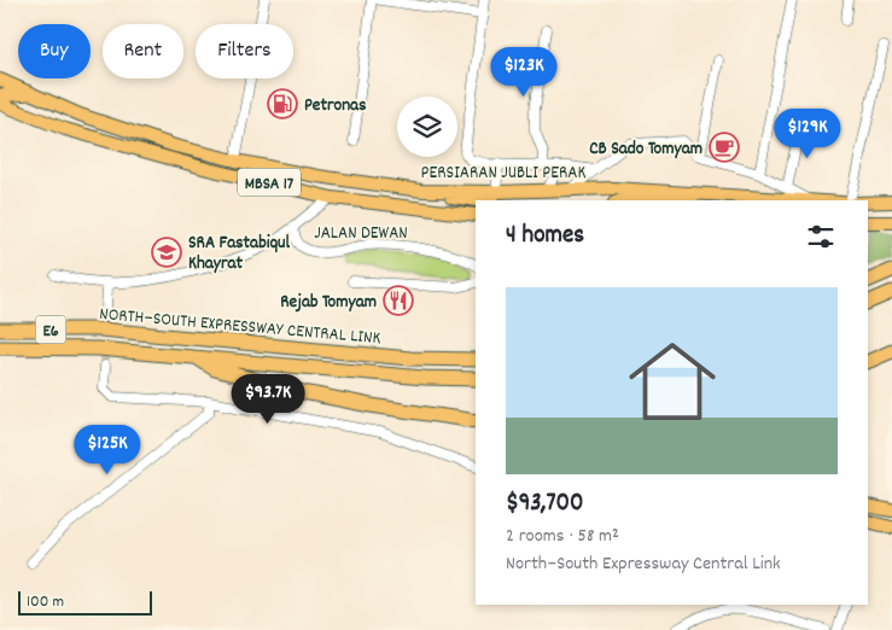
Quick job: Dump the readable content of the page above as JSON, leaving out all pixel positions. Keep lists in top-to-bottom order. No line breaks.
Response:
{"streets":{"highway":["NORTH–SOUTH EXPRESSWAY CENTRAL LINK","E6"],"main road":["PERSIARAN JUBLI PERAK","MBSA 17"],"street":["JALAN DEWAN"]},"places":{"fuel station":["Petronas"],"cafe":["CB Sado Tomyam"],"school or university":["SRA Fastabiqul Khayrat"],"restaurant":["Rejab Tomyam"]},"scale_bar":"100 m","page":{"chip":["Buy","Rent","Filters"],"price":["$123K","$129K","$93.7K","$125K"],"heading":"4 homes","list":[{"name":"$93,700","note":"2 rooms · 58 m² · North–South Expressway Central Link"}],"scale":"100 m"}}
